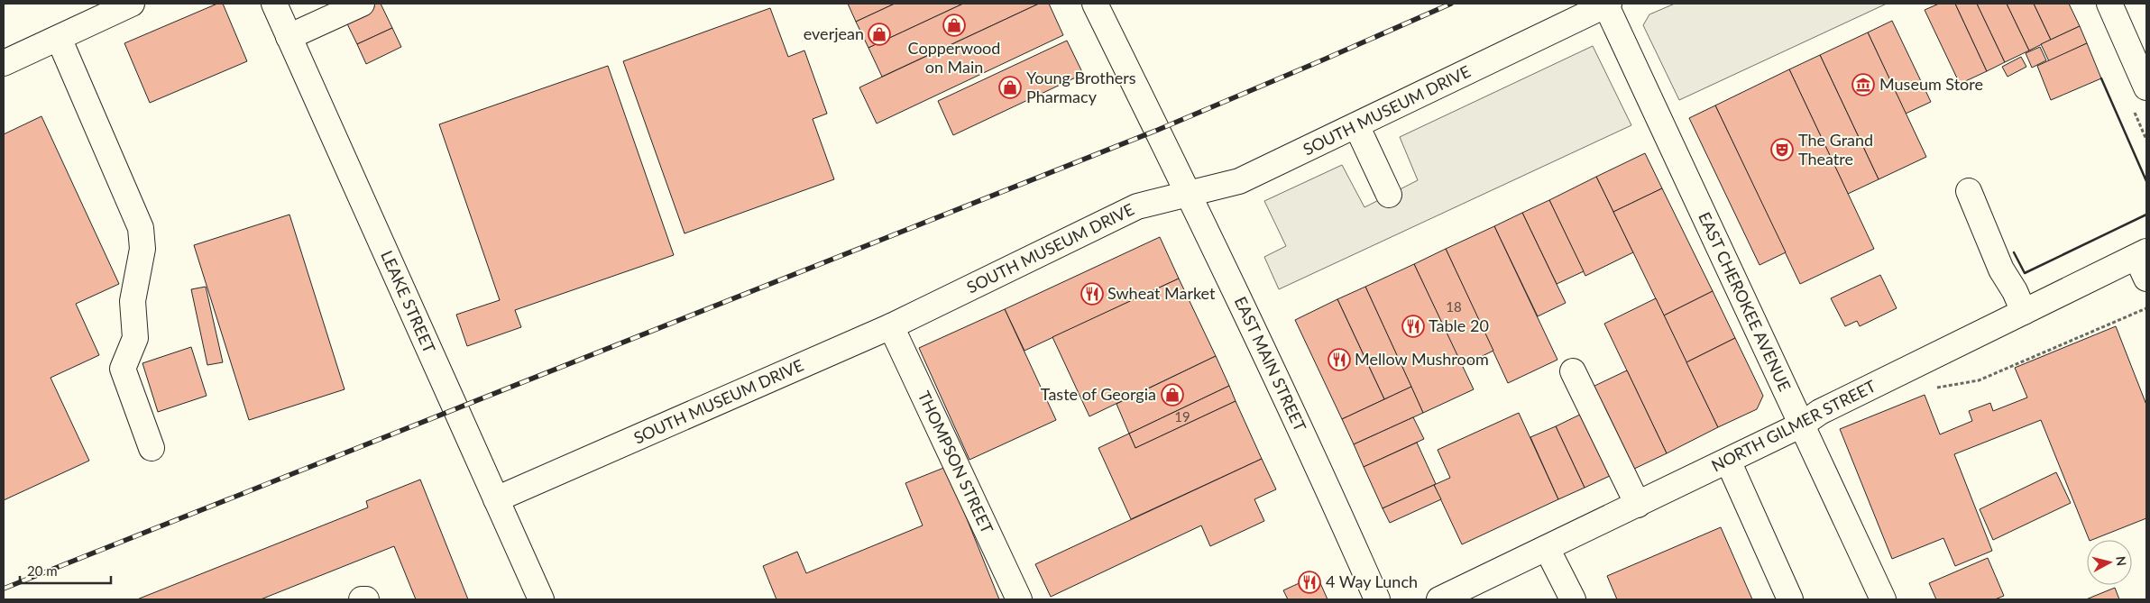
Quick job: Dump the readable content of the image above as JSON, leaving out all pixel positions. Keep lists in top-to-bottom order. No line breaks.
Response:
{"streets":{"street":["SOUTH MUSEUM DRIVE","LEAKE STREET","EAST CHEROKEE AVENUE","EAST MAIN STREET","NORTH GILMER STREET","THOMPSON STREET"]},"crossings":[["SOUTH MUSEUM DRIVE","LEAKE STREET"],["SOUTH MUSEUM DRIVE","EAST CHEROKEE AVENUE"],["SOUTH MUSEUM DRIVE","EAST MAIN STREET"],["SOUTH MUSEUM DRIVE","THOMPSON STREET"],["EAST CHEROKEE AVENUE","NORTH GILMER STREET"]],"places":{"shop":["Copperwood on Main","everjean","Young Brothers Pharmacy","Taste of Georgia"],"museum":["Museum Store"],"theatre":["The Grand Theatre"],"restaurant":["Swheat Market","Table 20","Mellow Mushroom","4 Way Lunch"]},"house_numbers":["18","19"],"scale_bar":"20 m","north":"right"}
